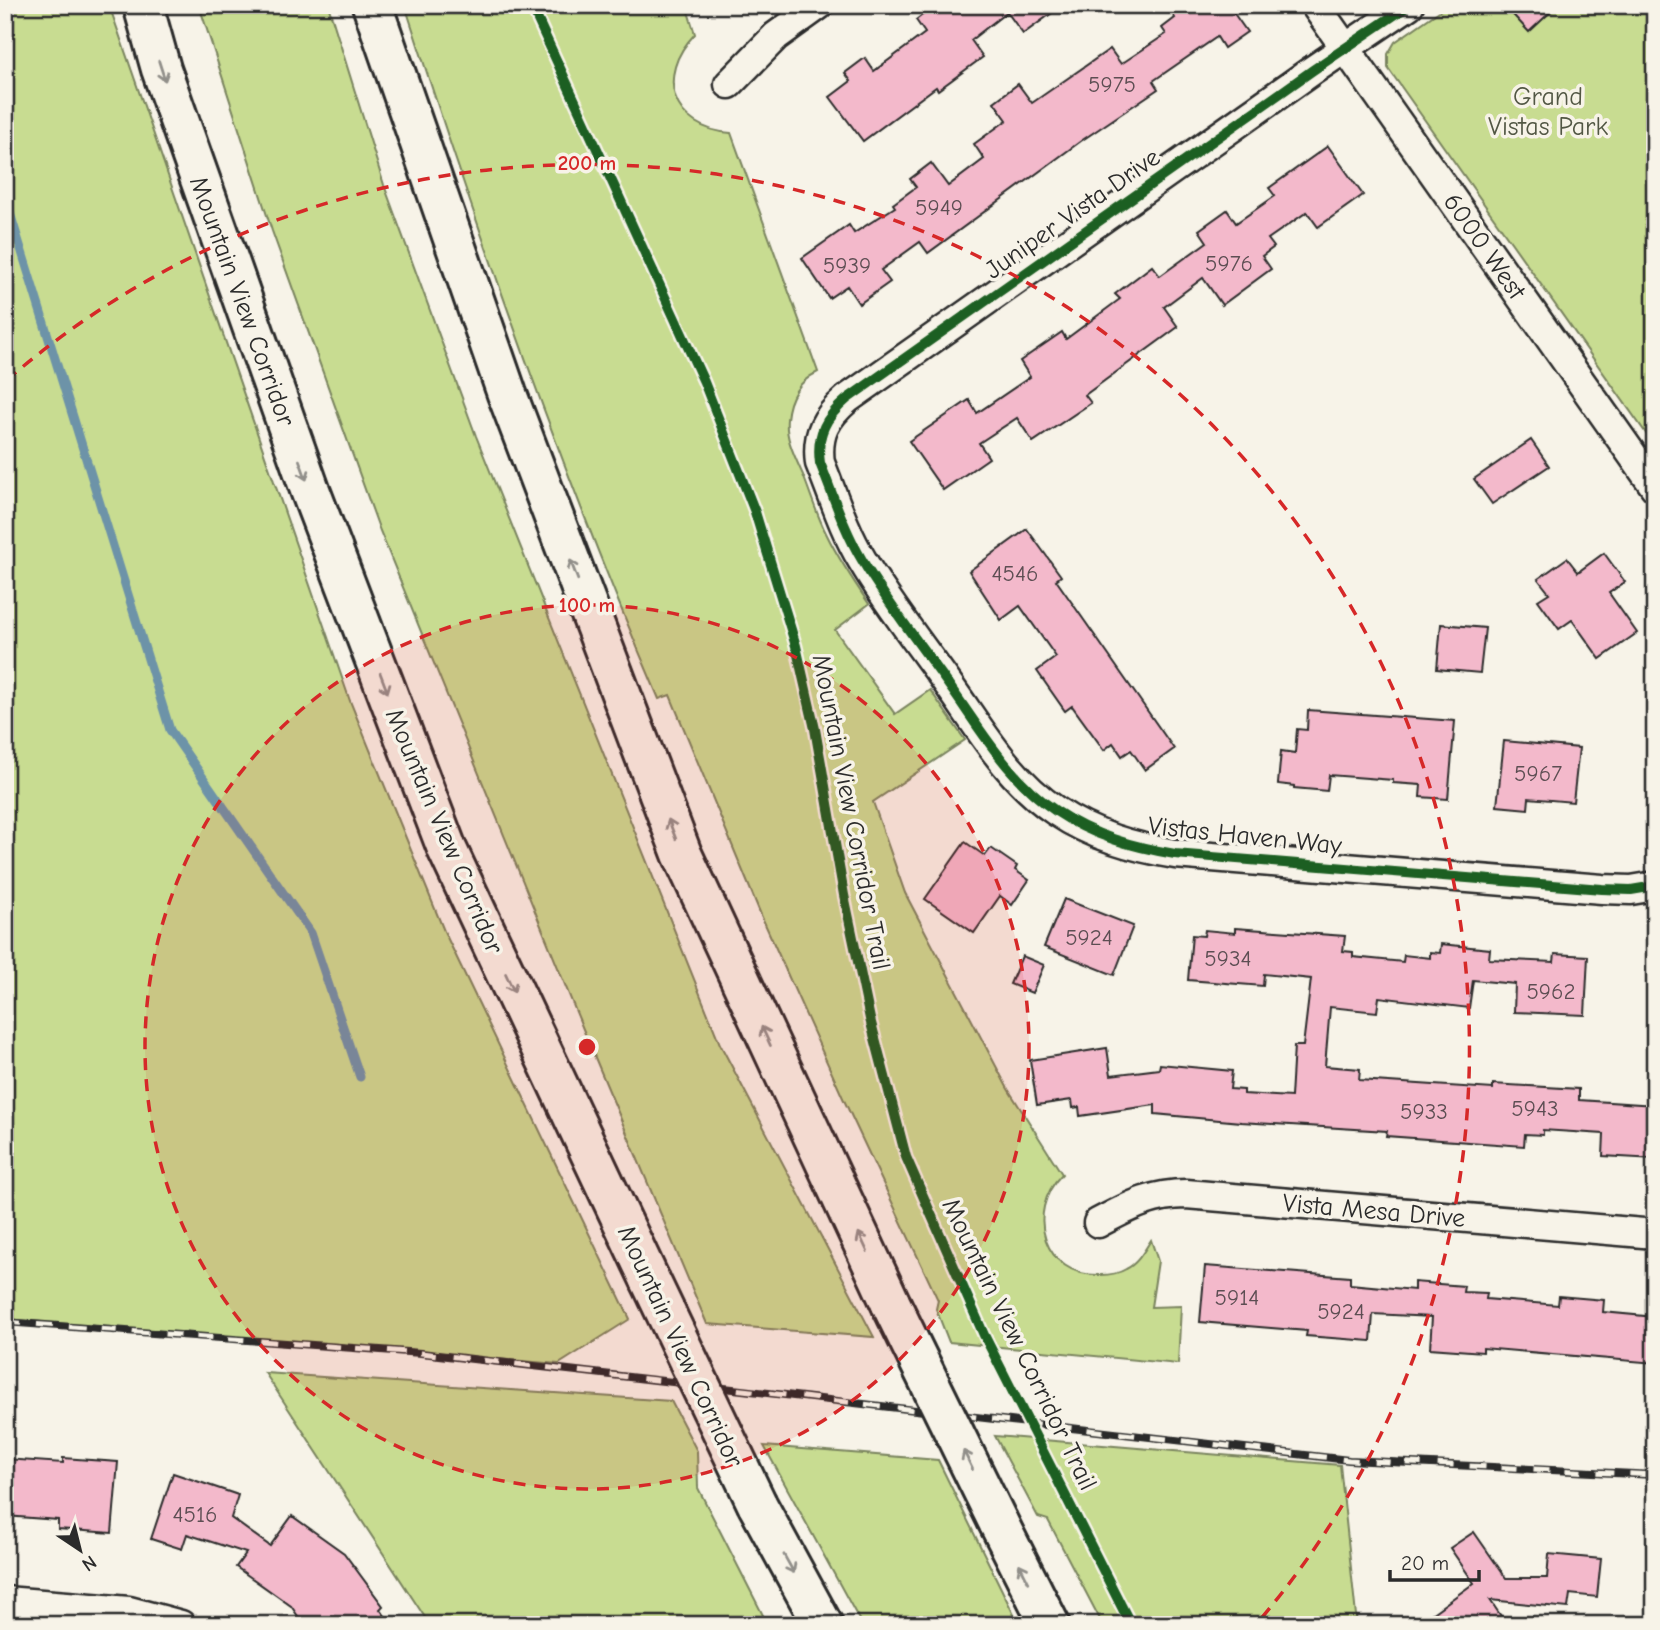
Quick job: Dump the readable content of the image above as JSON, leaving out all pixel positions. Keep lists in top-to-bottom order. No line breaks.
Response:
{"streets":{"highway":["Mountain View Corridor"],"street":["Juniper Vista Drive","6000 West","Vistas Haven Way","Vista Mesa Drive"],"cycle path":["Mountain View Corridor Trail"]},"crossings":[["Juniper Vista Drive","6000 West"],["Juniper Vista Drive","Vistas Haven Way"]],"parks":["Grand Vistas Park"],"house_numbers":["5975","5949","5976","5939","4546","5967","5924","5934","5962","5943","5933","5914","5924","4516"],"scale_bar":"20 m","north":"bottom right","rings":["200 m","100 m"]}
